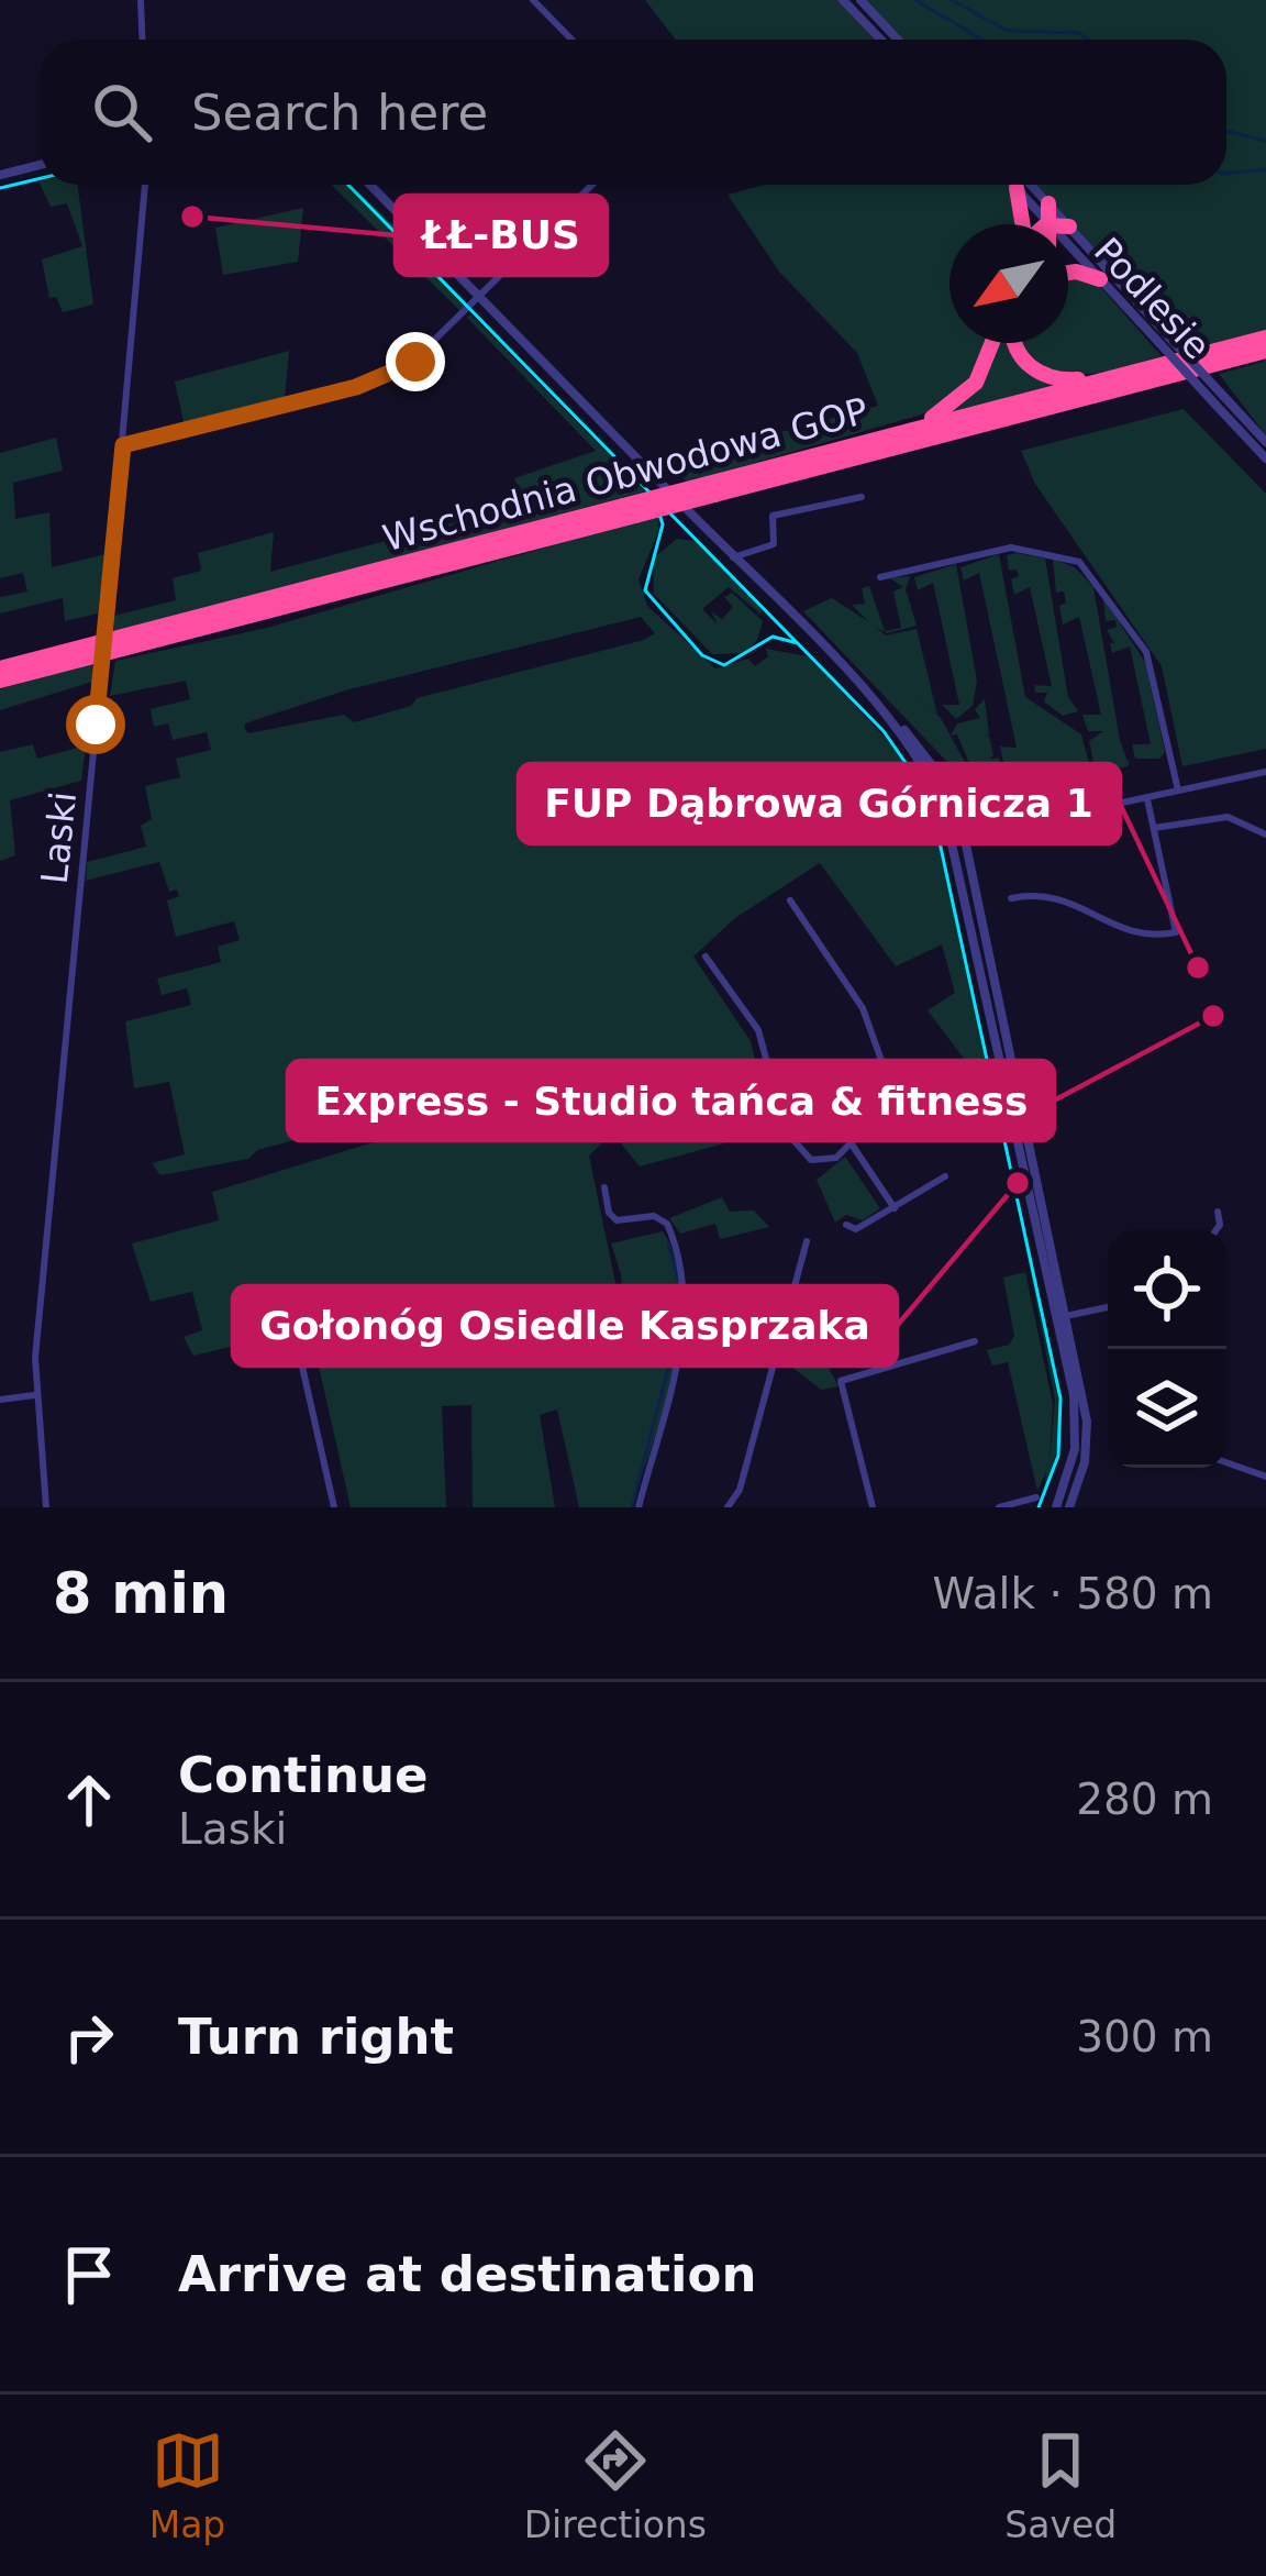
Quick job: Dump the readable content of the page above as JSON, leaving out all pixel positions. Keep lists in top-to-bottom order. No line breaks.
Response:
{"streets":{"highway":["Wschodnia Obwodowa GOP"],"street":["Podlesie","Laski"]},"places":["ŁŁ-BUS","FUP Dąbrowa Górnicza 1","Express - Studio tańca & fitness","Gołonóg Osiedle Kasprzaka"],"north":"bottom left","page":{"search":"Search here","heading":["8 min","Walk · 580 m"],"list":[["Continue","Laski","280 m"],["Turn right","300 m"],"Arrive at destination"],"nav":["Map","Directions","Saved"]}}
